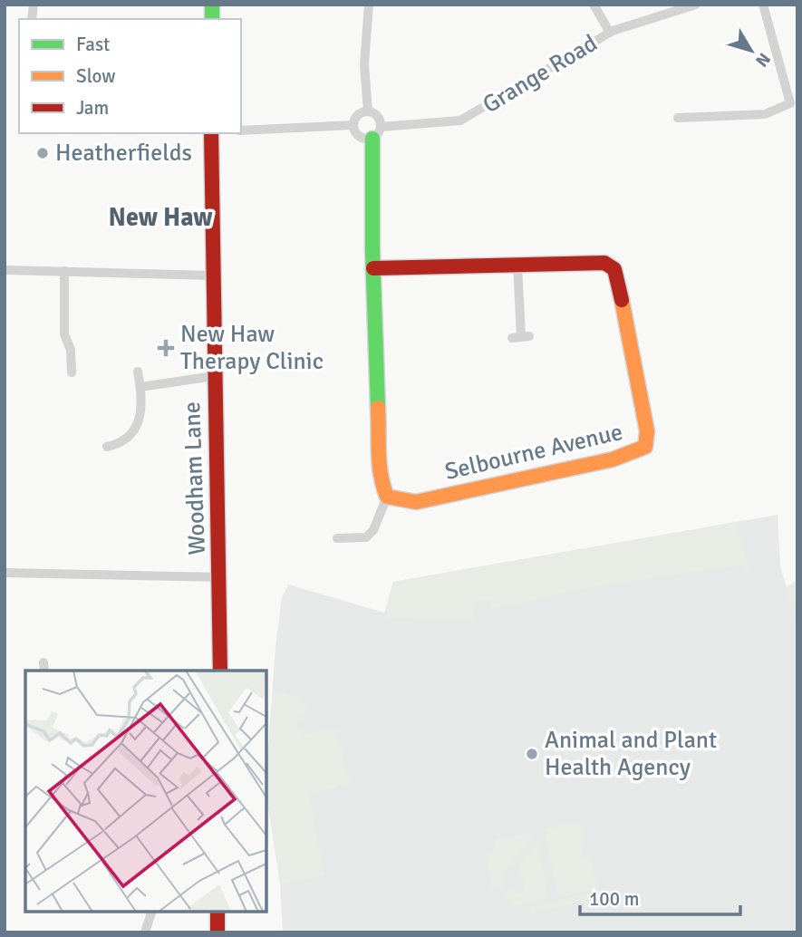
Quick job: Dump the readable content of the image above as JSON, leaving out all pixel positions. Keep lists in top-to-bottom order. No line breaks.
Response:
{"streets":{"street":["Grange Road","Selbourne Avenue","Woodham Lane"]},"districts":["New Haw"],"places":{"other":["Heatherfields","Animal and Plant Health Agency"],"health":["New Haw Therapy Clinic"]},"legend":["Fast","Slow","Jam"],"scale_bar":"100 m","north":"bottom right"}
